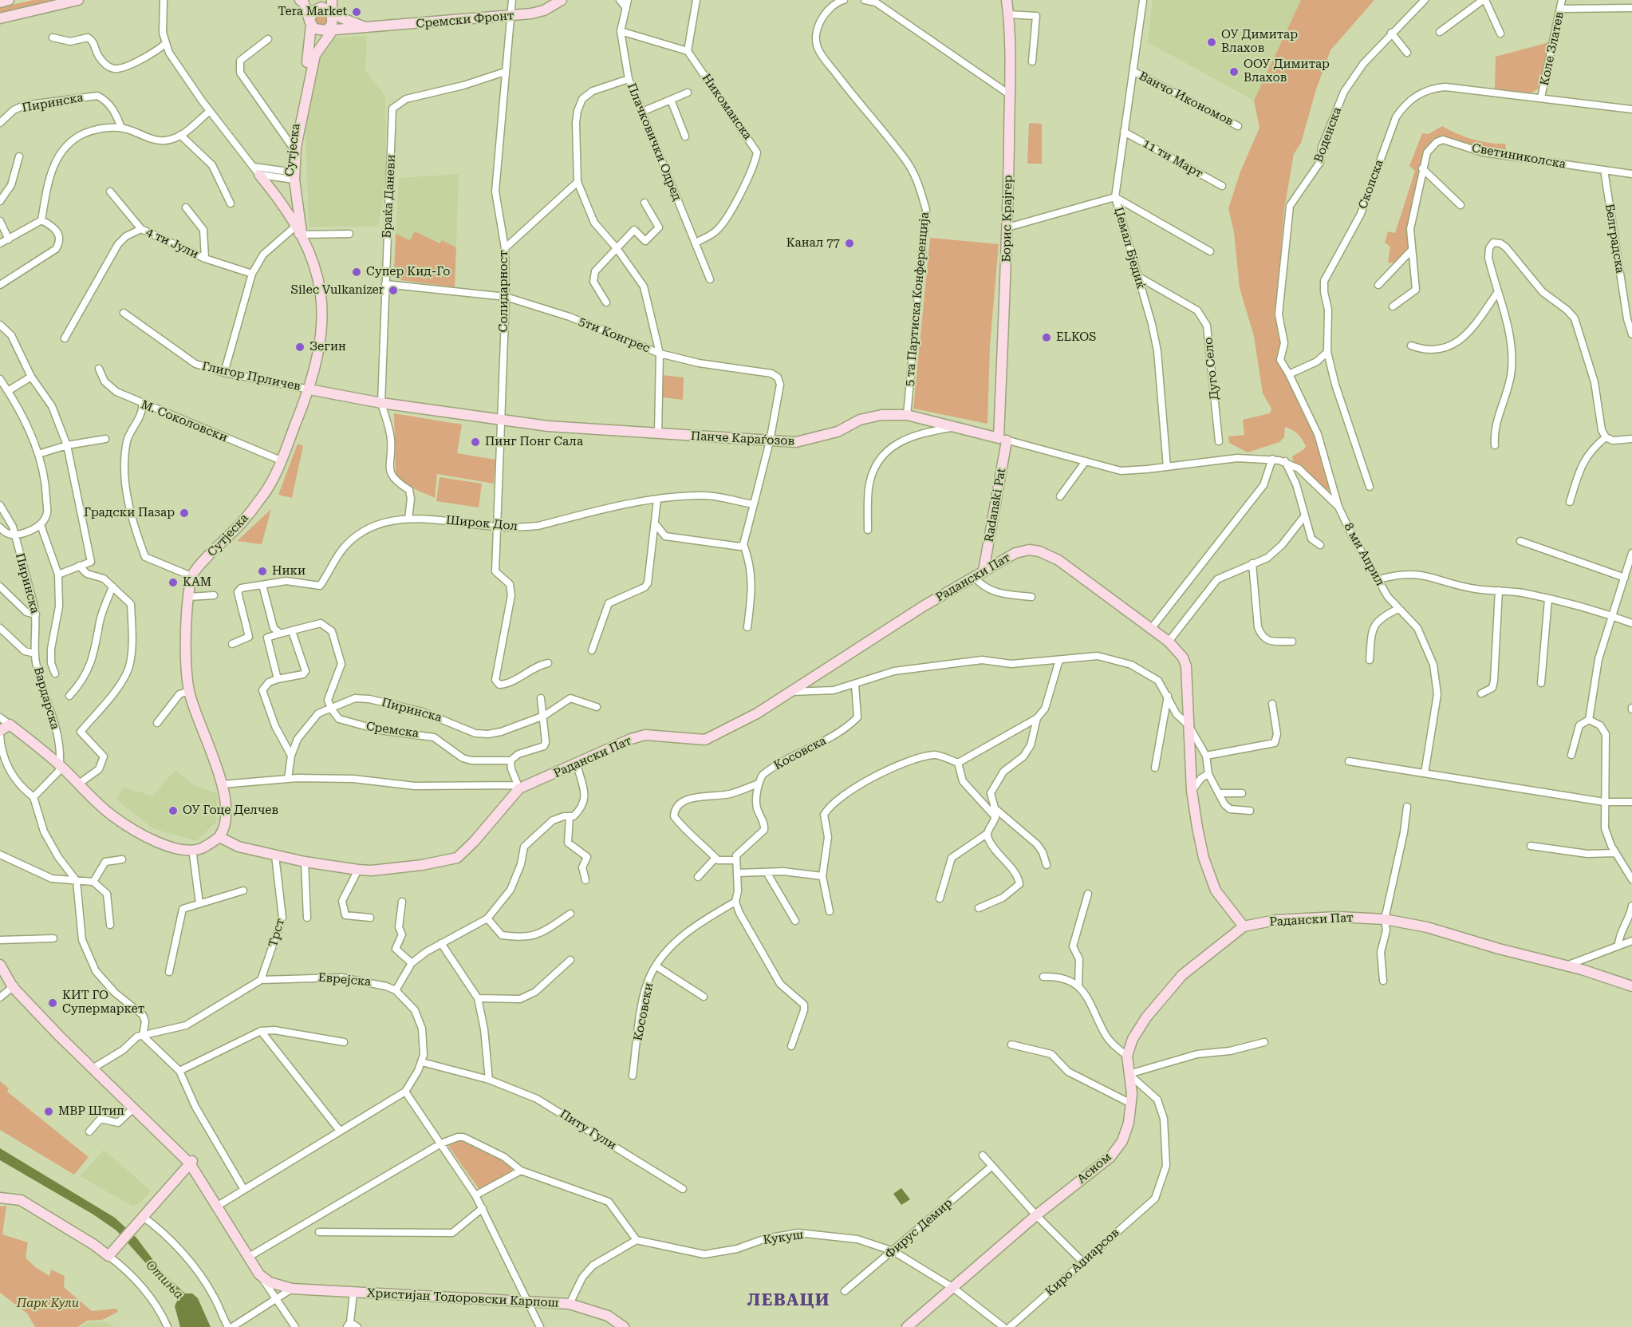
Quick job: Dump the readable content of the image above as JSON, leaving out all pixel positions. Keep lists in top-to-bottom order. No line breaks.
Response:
{"streets":{"street":["Сремски Фронт","Коле Златев","Ванчо Икономов","Пиринска","Никоманска","Воденска","Плачковички Одред","Сутјеска","Светиниколска","11 ти Март","Скопска","Браќа Даневи","Борис Крајгер","Белградска","4 ти Јули","Џемал Бједиќ","Солидарност","5 та Партиска Конференција","5ти Конгрес","Дуго Село","Глигор Прличев","М. Соколовски","Панче Караѓозов","Radanski Pat","Широк Дол","8 ми Април","Радански Пат","Вардарска","Сремска","Косовска","Трст","Еврејска","Косовски","Питу Гули","Асном","Фирус Демир","Кукуш","Киро Аџиарсов","Христијан Тодоровски Карпош"]},"crossings":[["Сремски Фронт","Сутјеска"],["Сремски Фронт","Солидарност"],["Коле Златев","Скопска"],["Ванчо Икономов","Џемал Бједиќ"],["Пиринска","Вардарска"],["Пиринска","Сремска"],["Никоманска","Плачковички Одред"],["Воденска","8 ми Април"],["Сутјеска","Глигор Прличев"],["Сутјеска","М. Соколовски"],["Сутјеска","Панче Караѓозов"],["Светиниколска","Белградска"],["11 ти Март","Џемал Бједиќ"],["Браќа Даневи","Солидарност"],["Браќа Даневи","5ти Конгрес"],["Браќа Даневи","Панче Караѓозов"],["Браќа Даневи","Широк Дол"],["Борис Крајгер","Панче Караѓозов"],["Борис Крајгер","Radanski Pat"],["Џемал Бједиќ","Дуго Село"],["Џемал Бједиќ","Панче Караѓозов"],["Солидарност","5ти Конгрес"],["Солидарност","Панче Караѓозов"],["Солидарност","Широк Дол"],["5 та Партиска Конференција","Панче Караѓозов"],["5ти Конгрес","Панче Караѓозов"],["Глигор Прличев","Панче Караѓозов"],["Панче Караѓозов","Radanski Pat"],["Radanski Pat","Радански Пат"],["Радански Пат","Трст"],["Радански Пат","Асном"],["Трст","Еврејска"],["Еврејска","Питу Гули"],["Асном","Кукуш"],["Асном","Киро Аџиарсов"],["Фирус Демир","Кукуш"]],"districts":["ЛЕВАЦИ"],"water":["Отиња"],"parks":["Парк Кули"],"places":["Tera Market","ОУ Димитар Влахов","ООУ Димитар Влахов","Канал 77","Супер Кид-Го","Silec Vulkanizer","ELKOS","Зегин","Пинг Понг Сала","Градски Пазар","Ники","КАМ","ОУ Гоце Делчев","КИТ ГО Супермаркет","МВР Штип"]}
